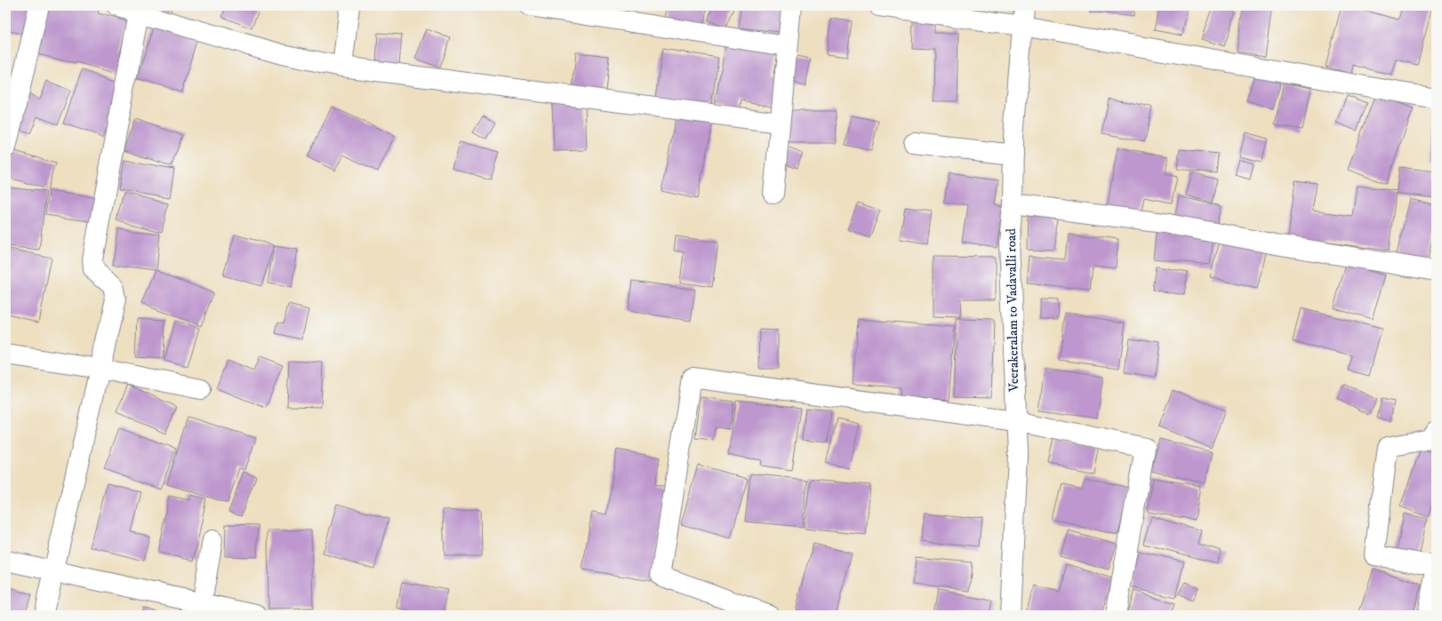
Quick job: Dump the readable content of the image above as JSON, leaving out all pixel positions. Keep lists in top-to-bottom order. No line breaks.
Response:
{"streets":{"street":["Veerakeralam to Vadavalli road"]}}
